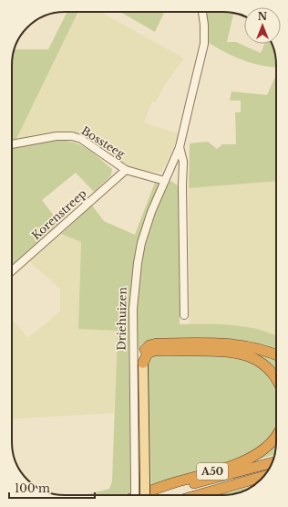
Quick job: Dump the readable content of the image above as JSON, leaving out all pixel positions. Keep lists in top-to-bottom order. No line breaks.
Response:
{"streets":{"highway":["A50"],"street":["Bossteeg","Korenstreep","Driehuizen"]},"crossings":[["Bossteeg","Korenstreep"],["Bossteeg","Driehuizen"]],"scale_bar":"100 m","north":"top"}
